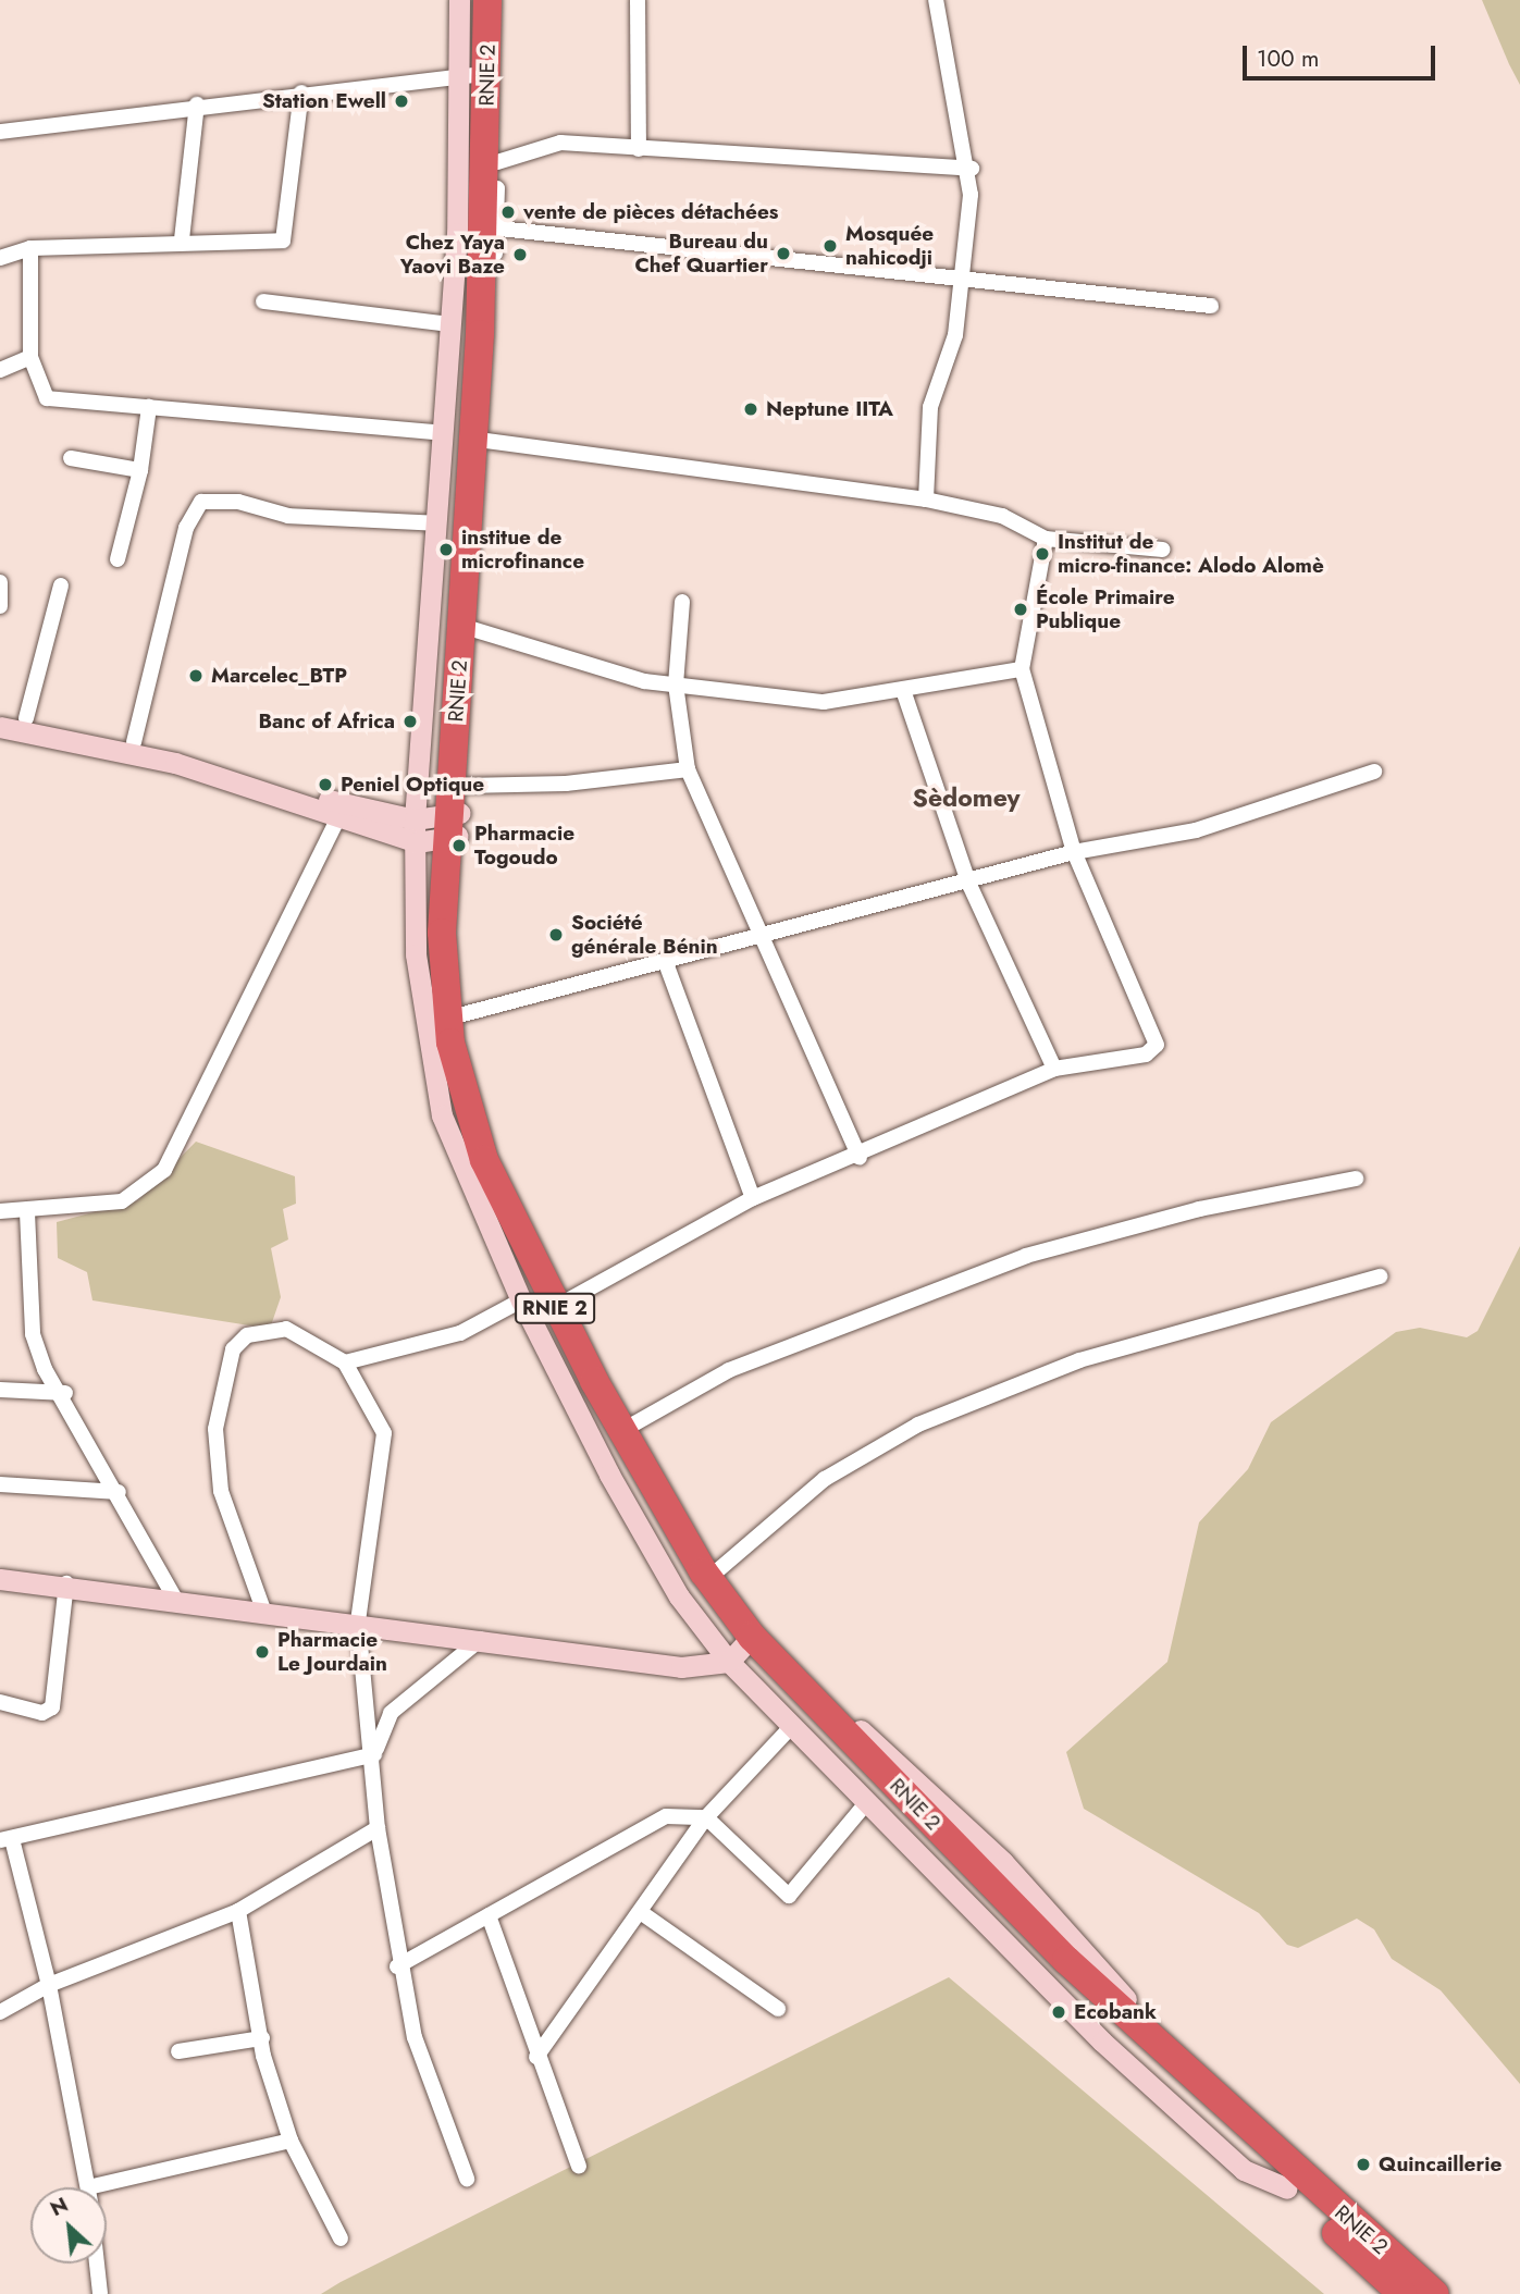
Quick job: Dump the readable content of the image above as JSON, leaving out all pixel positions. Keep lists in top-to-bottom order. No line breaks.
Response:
{"streets":{"highway":["RNIE 2"]},"districts":["Sèdomey"],"places":["Station Ewell","vente de pièces détachées","Mosquée nahicodji","Bureau du Chef Quartier","Chez Yaya Yaovi Baze","Neptune IITA","institue de microfinance","Institut de micro-finance: Alodo Alomè","École Primaire Publique","Marcelec_BTP","Banc of Africa","Peniel Optique","Pharmacie Togoudo","Société générale Bénin","Pharmacie Le Jourdain","Ecobank","Quincaillerie"],"scale_bar":"100 m","north":"top left"}
